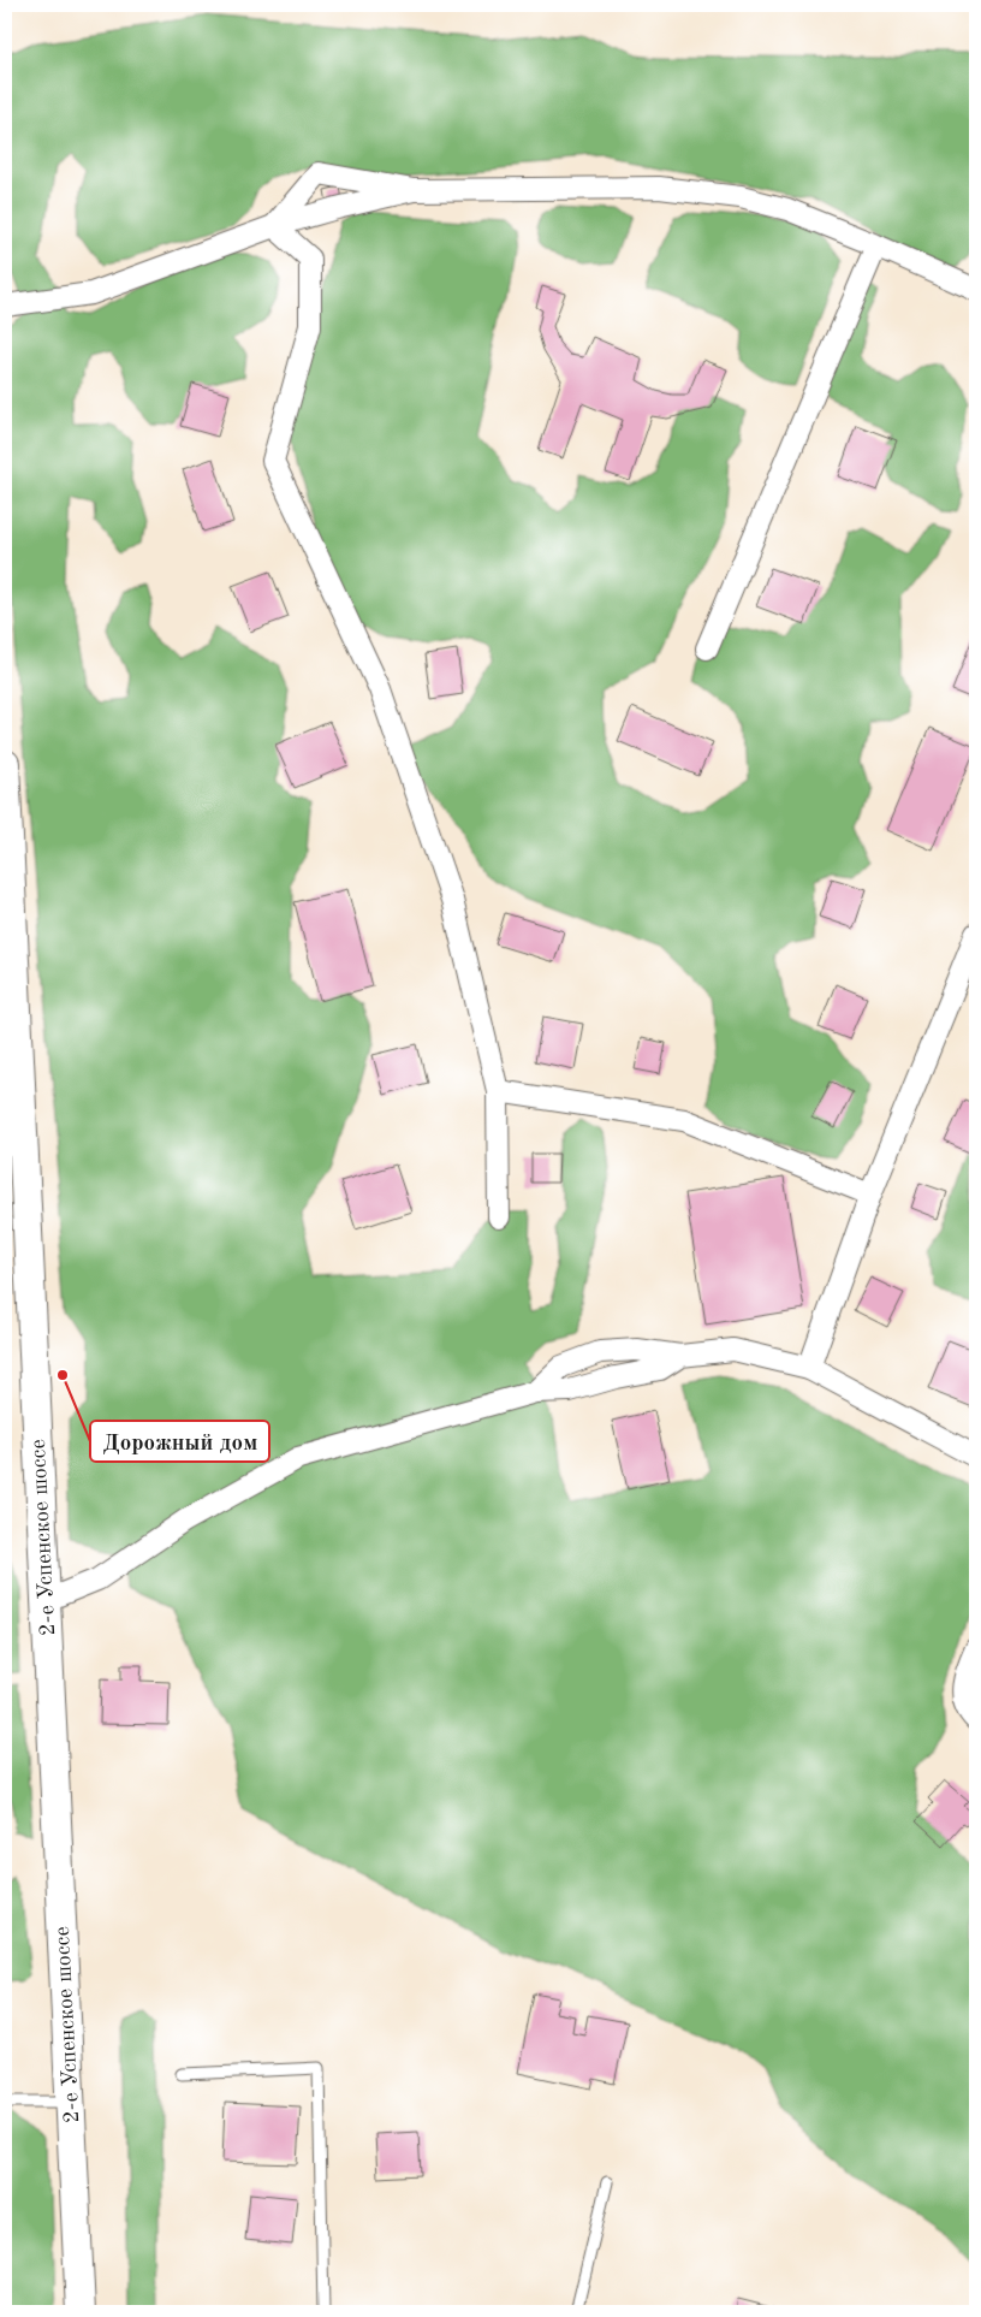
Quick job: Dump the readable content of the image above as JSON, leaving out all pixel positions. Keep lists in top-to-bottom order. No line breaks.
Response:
{"streets":{"main road":["2-е Успенское шоссе"]},"places":["Дорожный дом"]}
